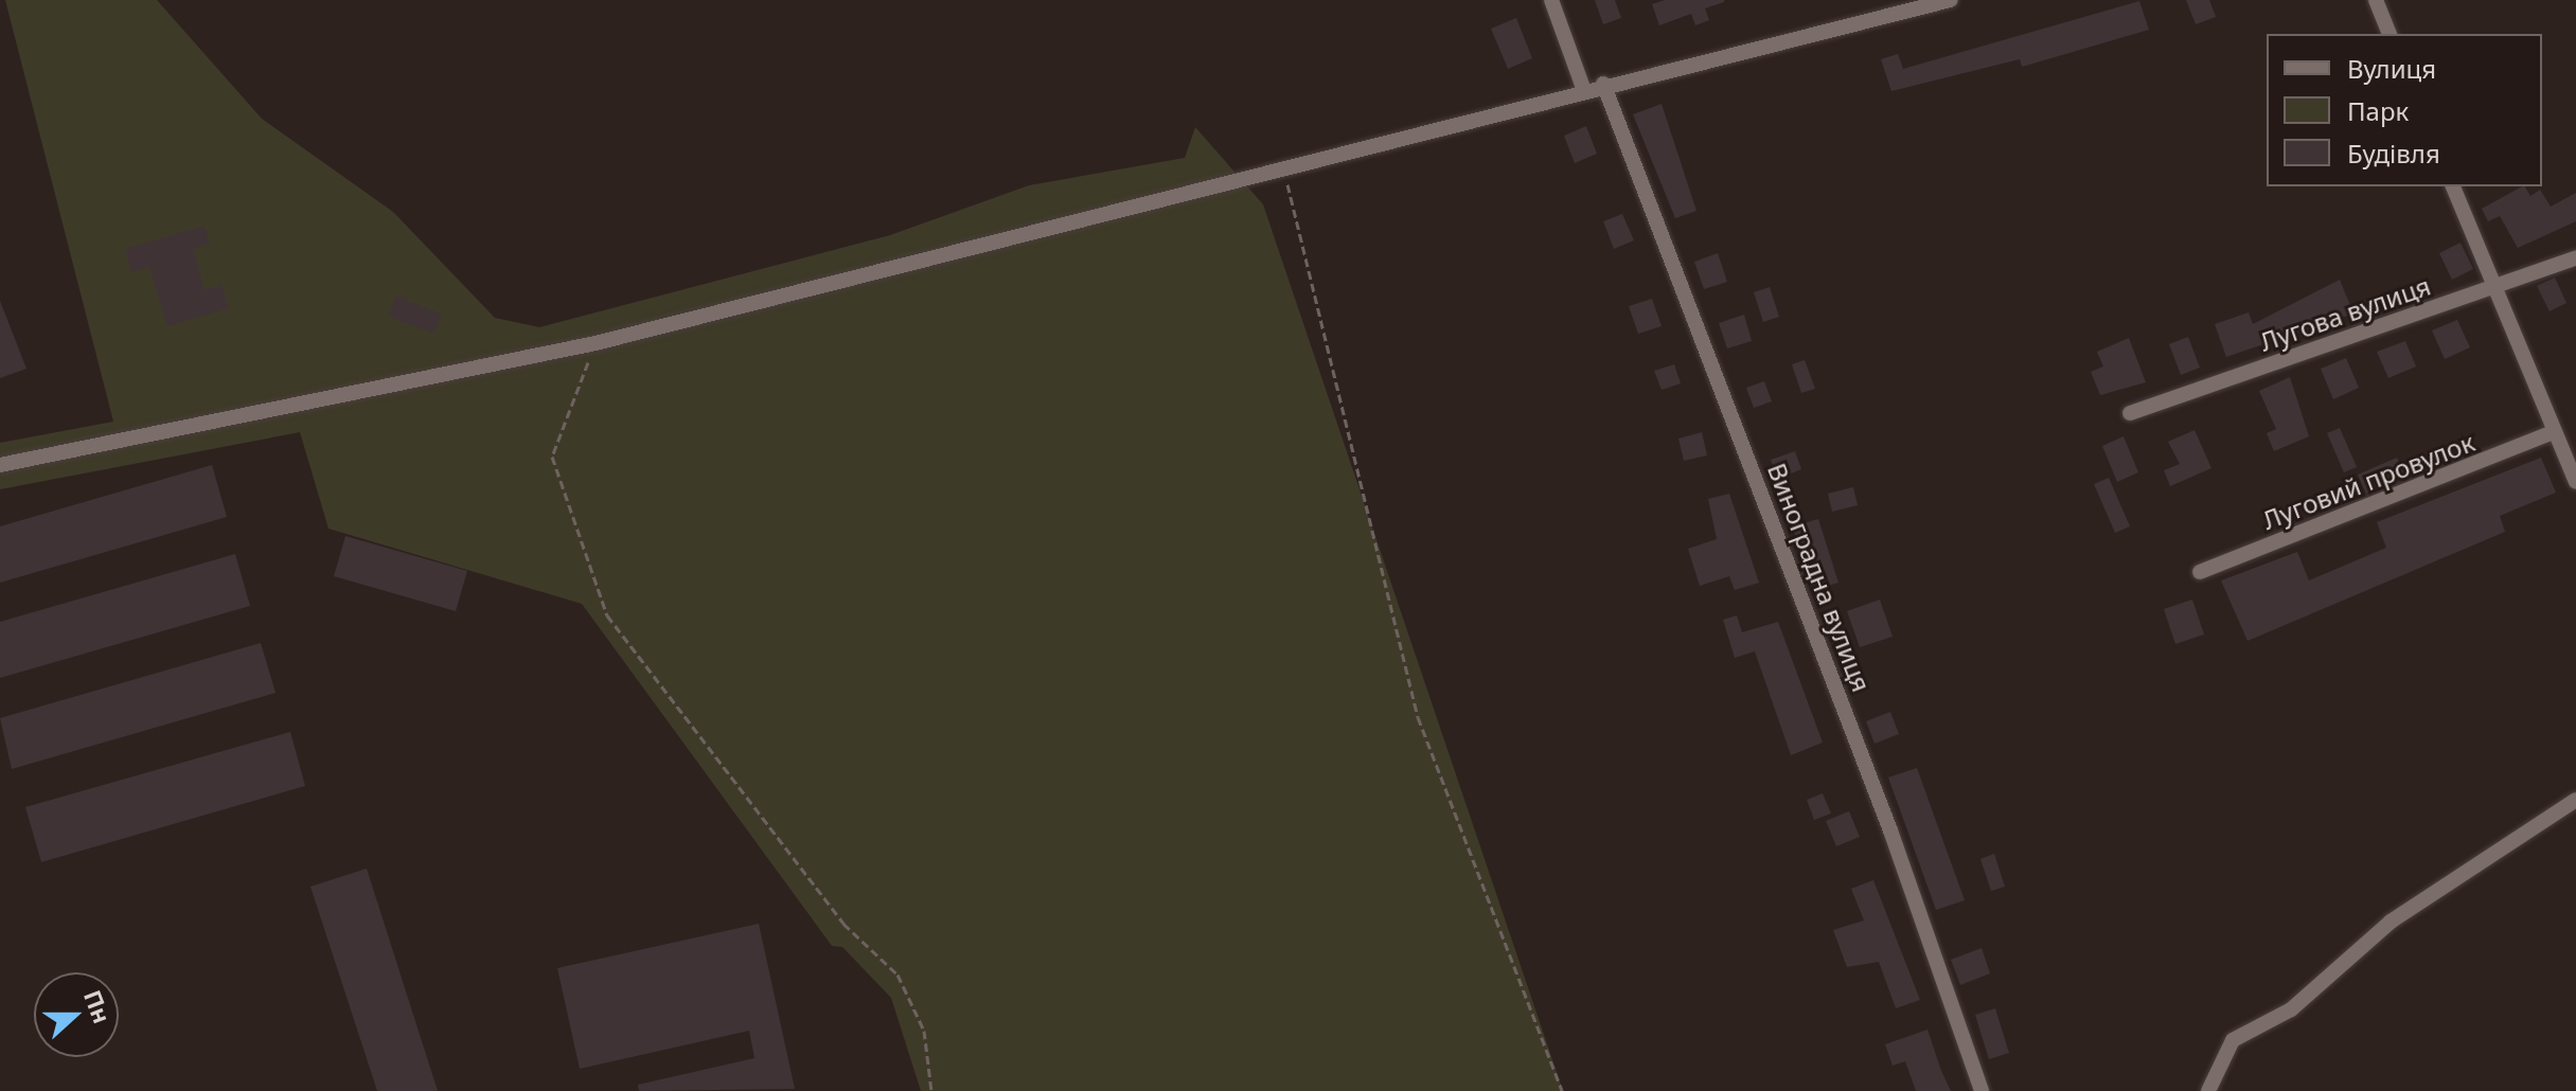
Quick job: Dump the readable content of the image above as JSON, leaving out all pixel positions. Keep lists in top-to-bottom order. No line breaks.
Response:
{"streets":{"street":["Лугова вулиця","Луговий провулок","Виноградна вулиця"]},"legend":["Вулиця","Парк","Будівля"],"north":"right"}
